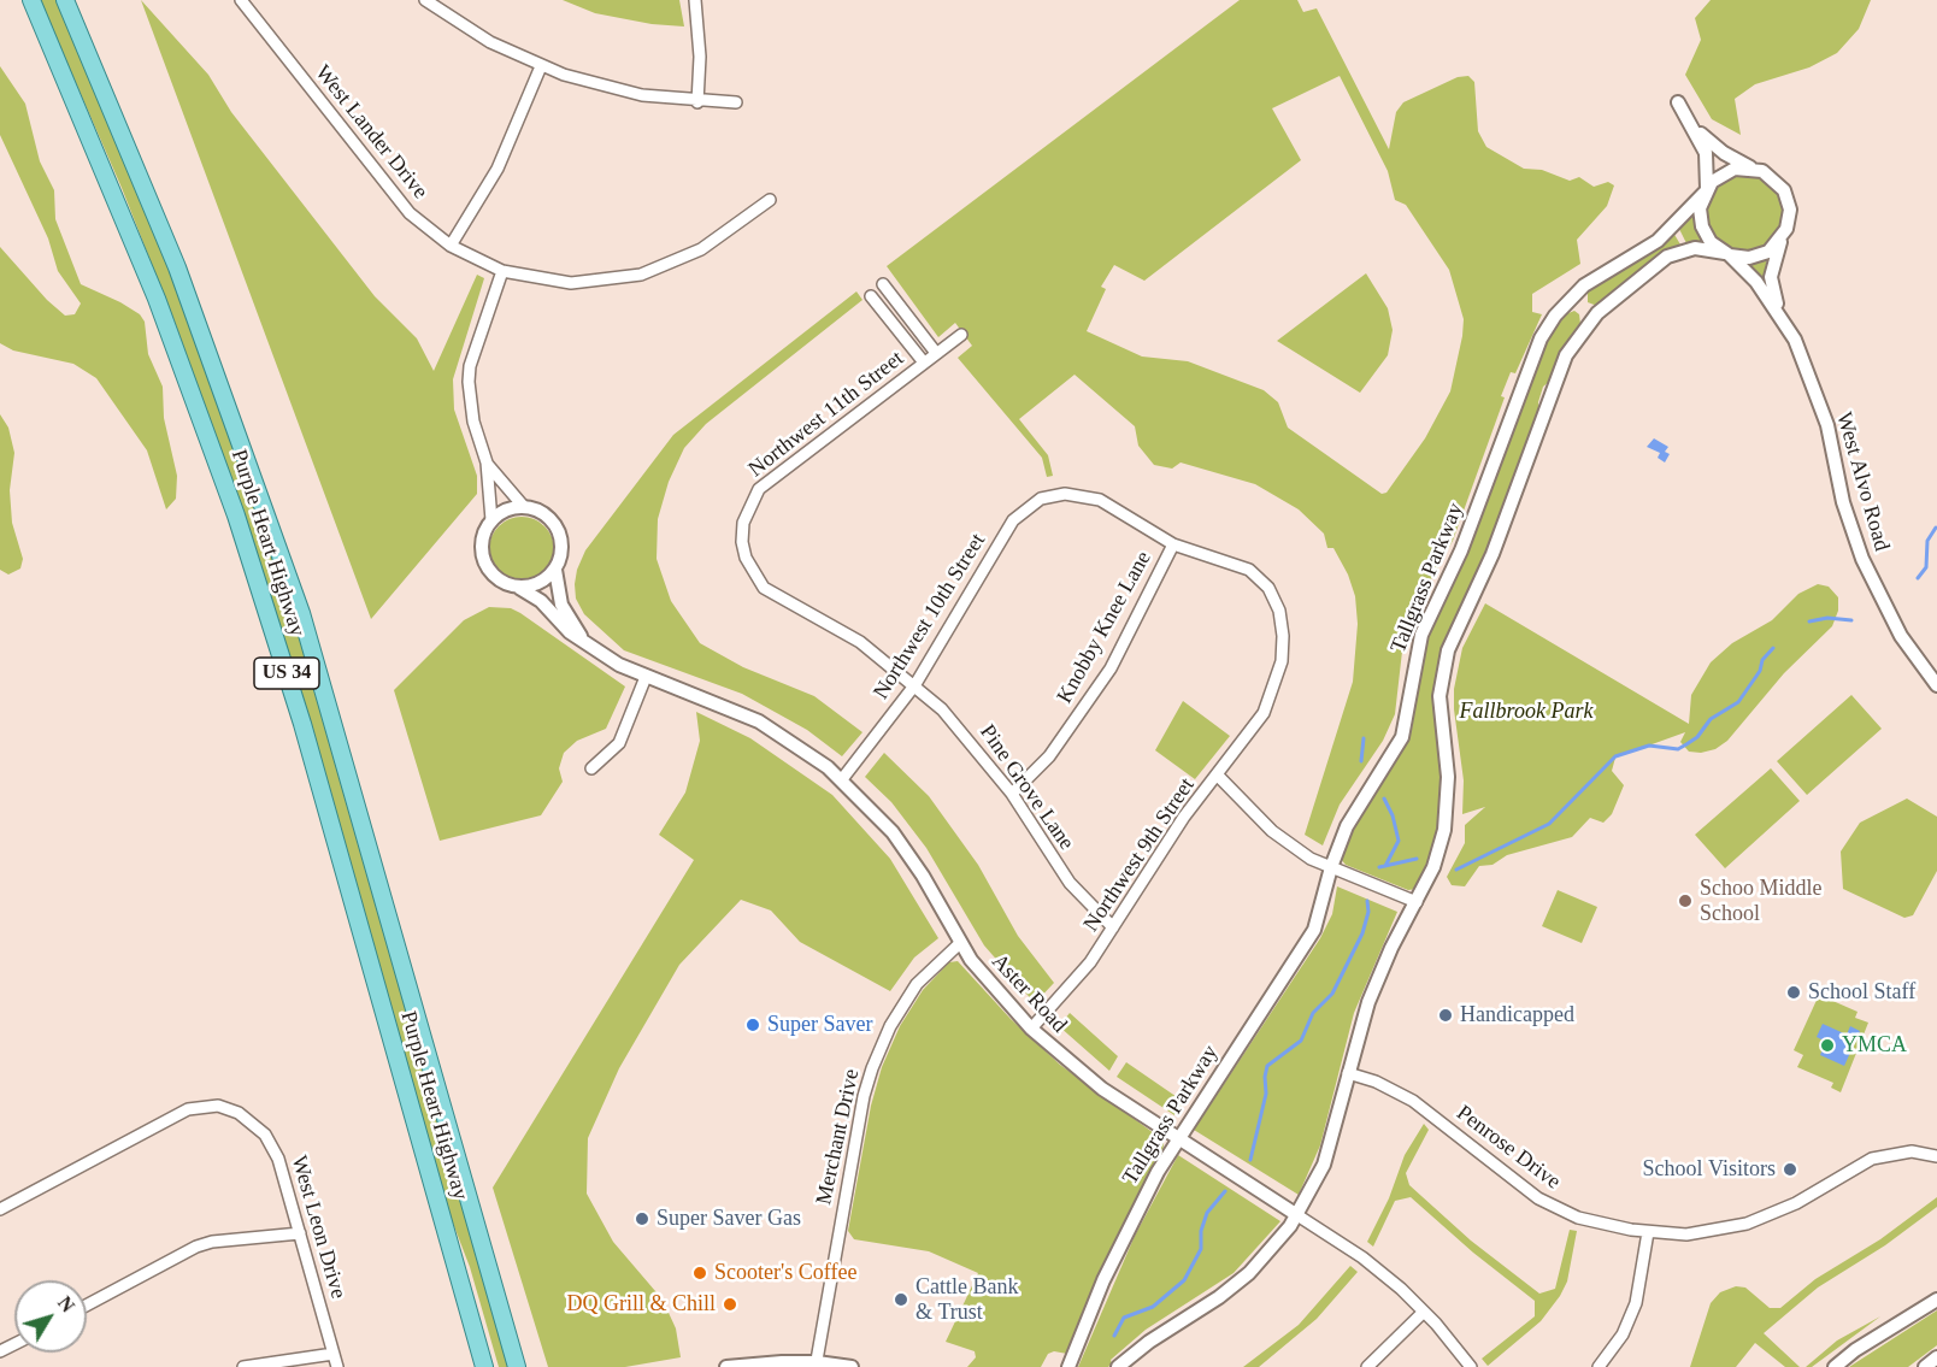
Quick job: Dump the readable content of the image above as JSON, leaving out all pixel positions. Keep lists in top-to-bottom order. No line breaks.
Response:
{"streets":{"main road":["Purple Heart Highway","US 34"],"street":["West Lander Drive","Northwest 11th Street","West Alvo Road","Tallgrass Parkway","Northwest 10th Street","Knobby Knee Lane","Pine Grove Lane","Northwest 9th Street","Aster Road","Merchant Drive","Penrose Drive","West Leon Drive"]},"crossings":[["Northwest 11th Street","Pine Grove Lane"],["West Alvo Road","Tallgrass Parkway"],["Tallgrass Parkway","Aster Road"],["Tallgrass Parkway","Penrose Drive"],["Northwest 10th Street","Knobby Knee Lane"],["Northwest 10th Street","Pine Grove Lane"],["Northwest 10th Street","Northwest 9th Street"],["Northwest 10th Street","Aster Road"],["Knobby Knee Lane","Pine Grove Lane"],["Knobby Knee Lane","Northwest 9th Street"],["Pine Grove Lane","Northwest 9th Street"],["Northwest 9th Street","Aster Road"],["Aster Road","Merchant Drive"]],"parks":["Fallbrook Park"],"places":["Schoo Middle School","School Staff","Handicapped","Super Saver","YMCA","School Visitors","Super Saver Gas","Scooter's Coffee","Cattle Bank & Trust","DQ Grill & Chill"],"north":"top right"}
